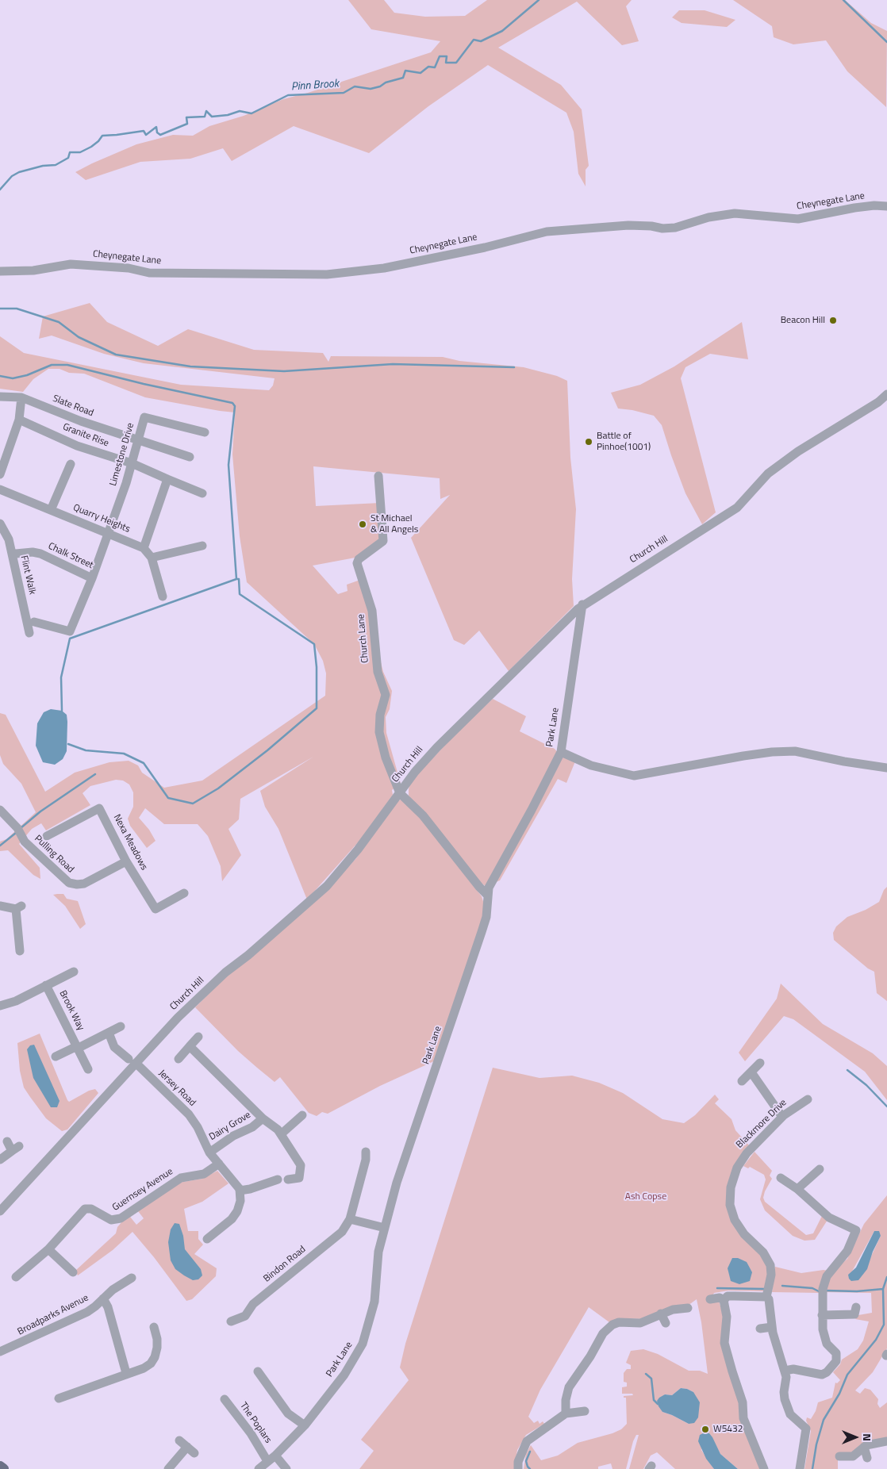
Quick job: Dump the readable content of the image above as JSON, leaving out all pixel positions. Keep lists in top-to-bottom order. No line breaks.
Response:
{"streets":{"street":["Cheynegate Lane","Slate Road","Granite Rise","Limestone Drive","Quarry Heights","Church Hill","Chalk Street","Flint Walk","Church Lane","Park Lane","Nexa Meadows","Pulling Road","Brook Way","Jersey Road","Blackmore Drive","Dairy Grove","Guernsey Avenue","Bindon Road","Broadparks Avenue","The Poplars"]},"crossings":[["Slate Road","Limestone Drive"],["Granite Rise","Limestone Drive"],["Limestone Drive","Quarry Heights"],["Limestone Drive","Chalk Street"],["Quarry Heights","Chalk Street"],["Church Hill","Church Lane"],["Church Hill","Park Lane"],["Church Hill","Jersey Road"],["Church Lane","Park Lane"],["Park Lane","The Poplars"],["Nexa Meadows","Pulling Road"],["Jersey Road","Dairy Grove"],["Jersey Road","Guernsey Avenue"]],"water":["Pinn Brook"],"parks":["Ash Copse"],"places":["Beacon Hill","Battle of Pinhoe(1001)","St Michael & All Angels","W5432"],"north":"right"}
